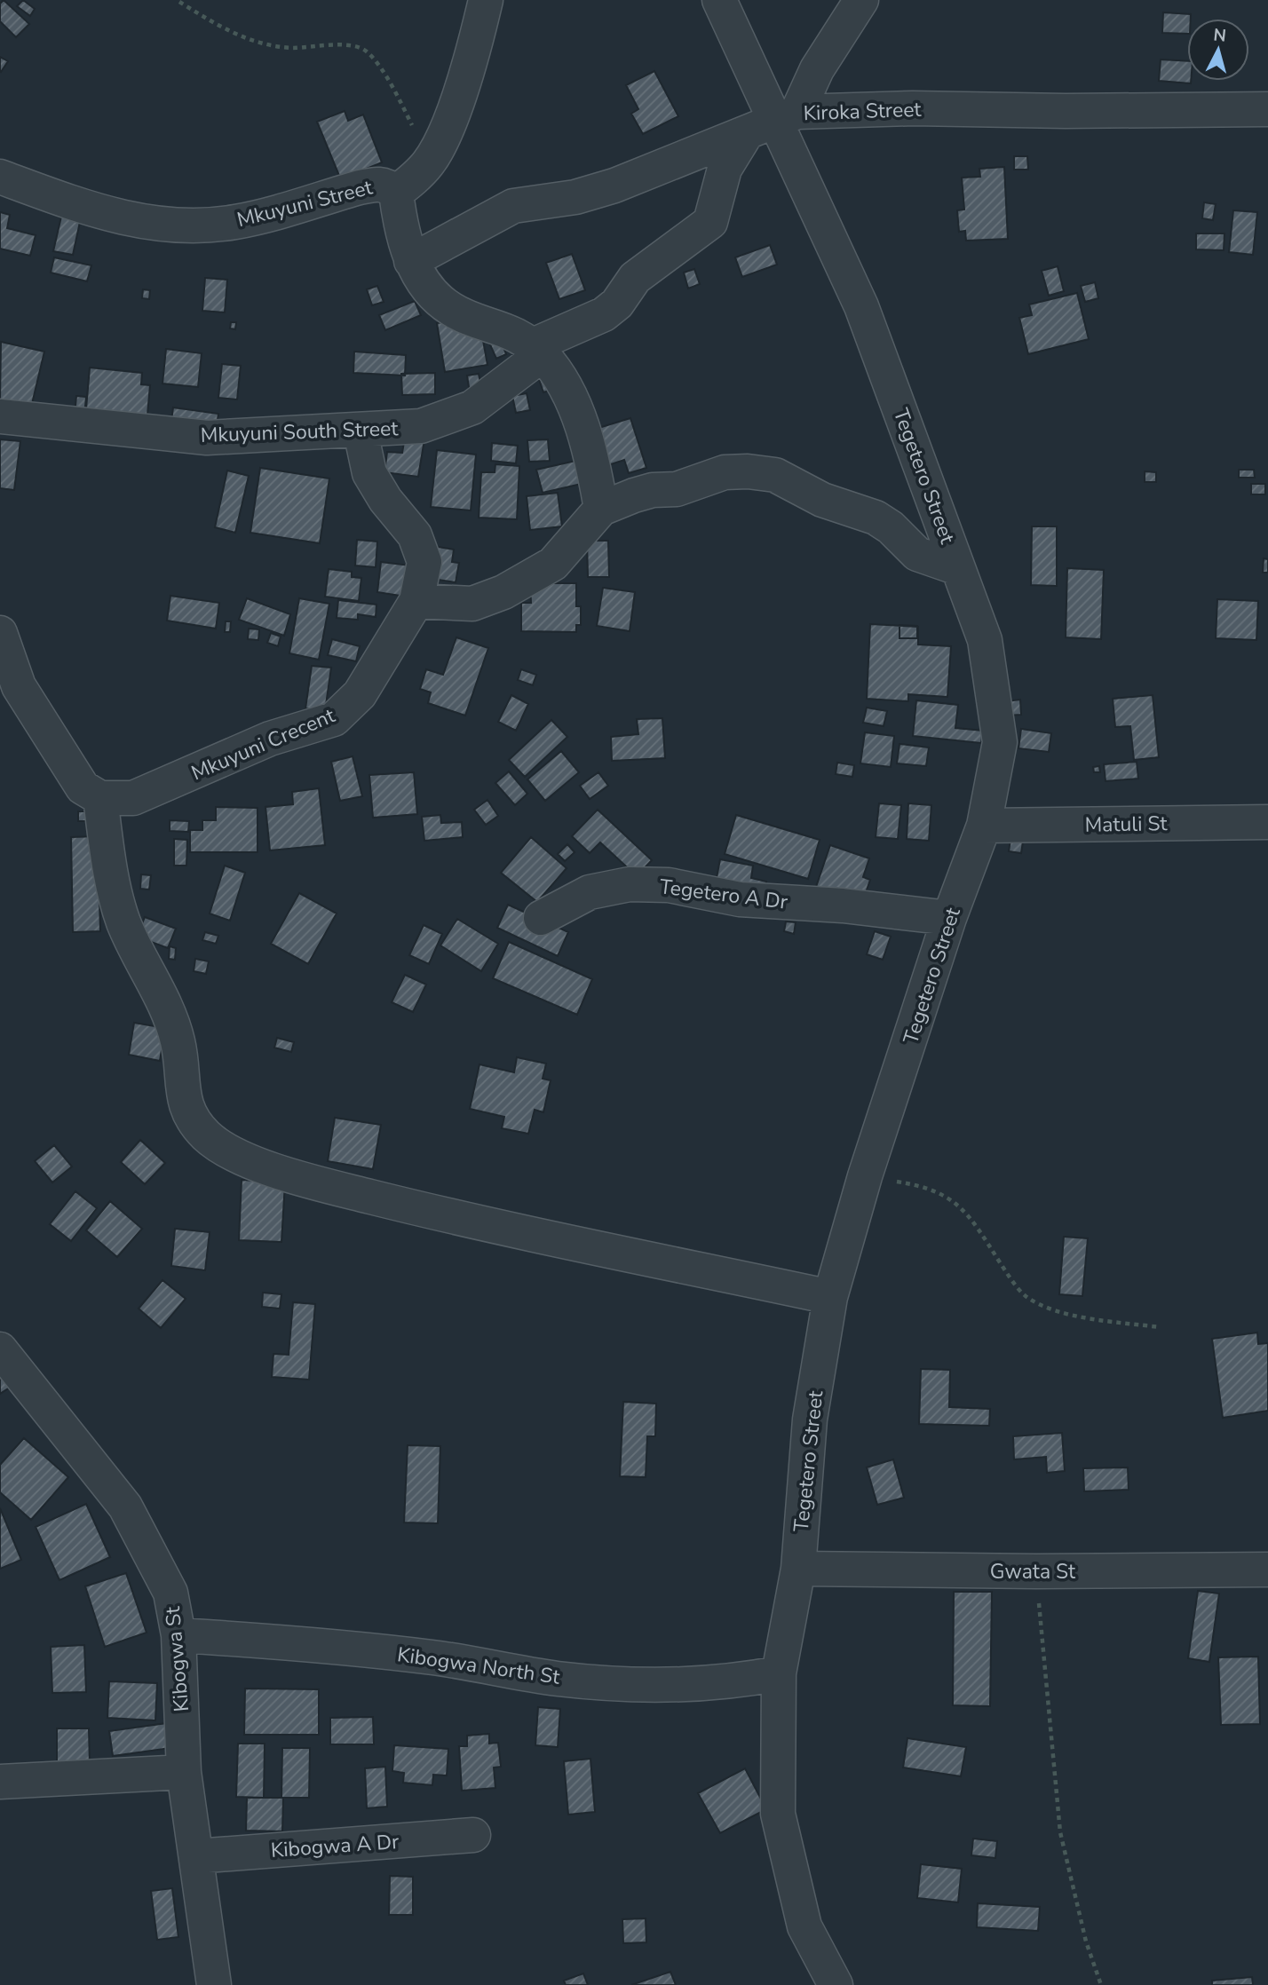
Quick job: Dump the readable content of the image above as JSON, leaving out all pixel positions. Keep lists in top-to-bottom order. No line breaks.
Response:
{"streets":{"street":["Kiroka Street","Mkuyuni Street","Mkuyuni South Street","Tegetero Street","Mkuyuni Crecent","Matuli St","Tegetero A Dr","Gwata St","Kibogwa St","Kibogwa North St","Kibogwa A Dr"]},"crossings":[["Kiroka Street","Mkuyuni Street"],["Kiroka Street","Mkuyuni South Street"],["Kiroka Street","Tegetero Street"],["Mkuyuni Street","Mkuyuni South Street"],["Mkuyuni South Street","Mkuyuni Crecent"],["Tegetero Street","Matuli St"],["Tegetero Street","Tegetero A Dr"],["Tegetero Street","Gwata St"],["Tegetero Street","Kibogwa North St"],["Kibogwa St","Kibogwa North St"],["Kibogwa St","Kibogwa A Dr"]],"north":"top"}
